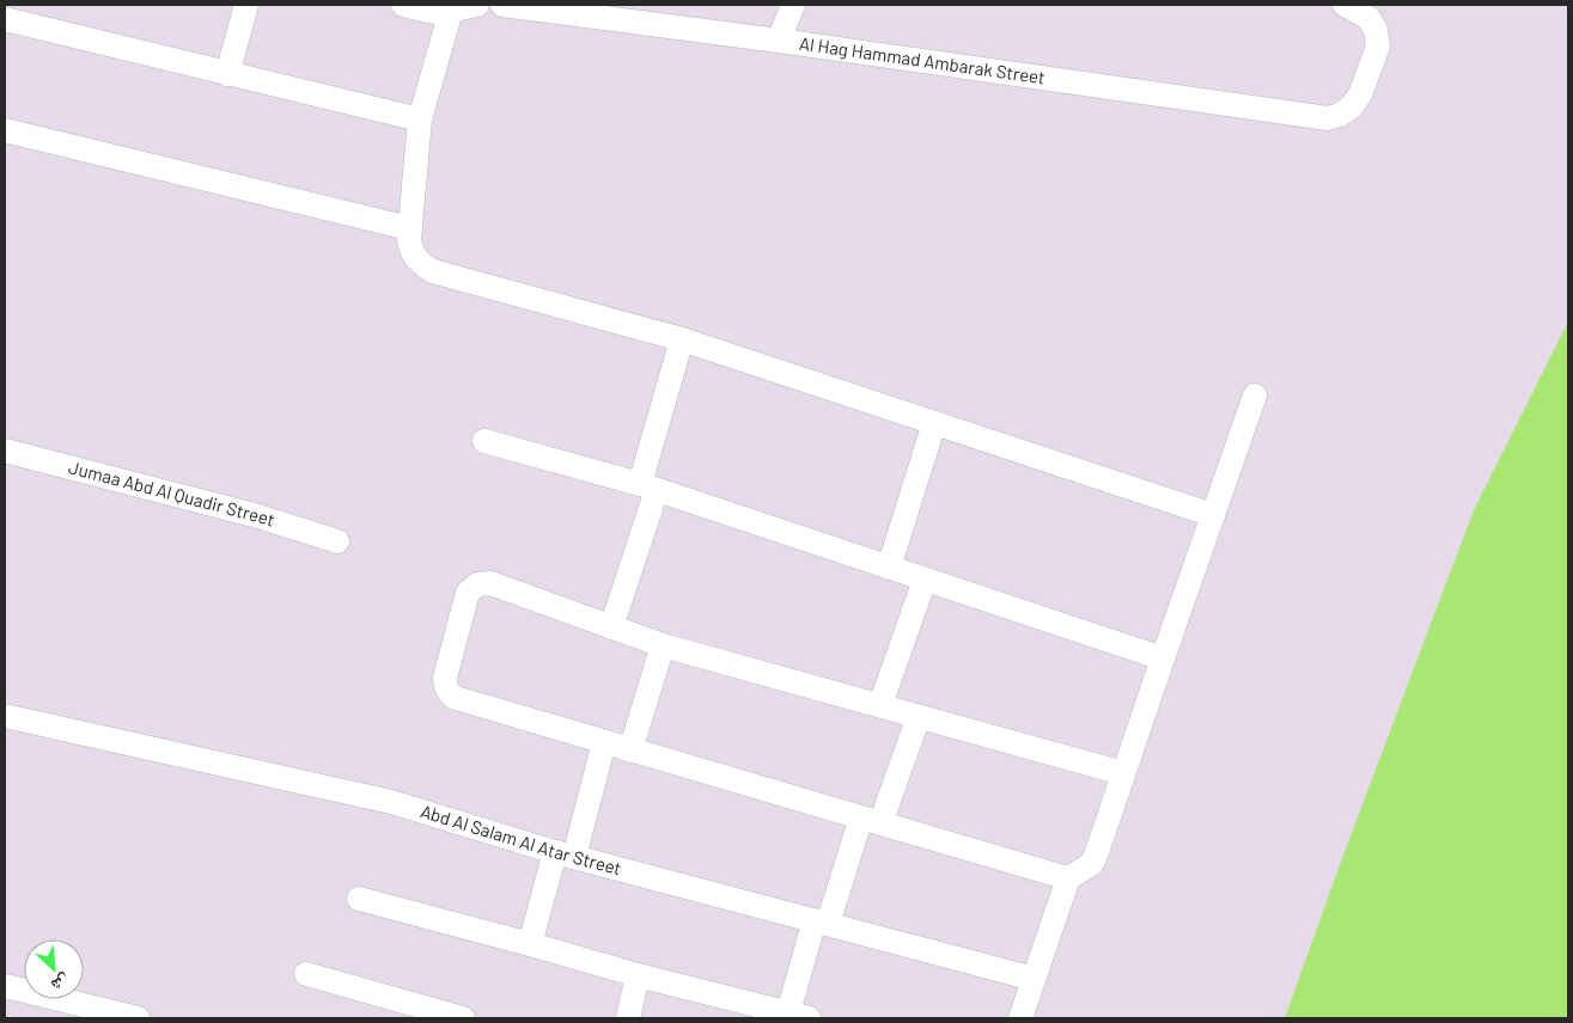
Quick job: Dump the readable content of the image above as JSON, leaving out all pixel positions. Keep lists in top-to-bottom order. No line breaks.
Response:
{"streets":{"street":["Al Hag Hammad Ambarak Street","Jumaa Abd Al Quadir Street","Abd Al Salam Al Atar Street"]},"north":"bottom right"}
